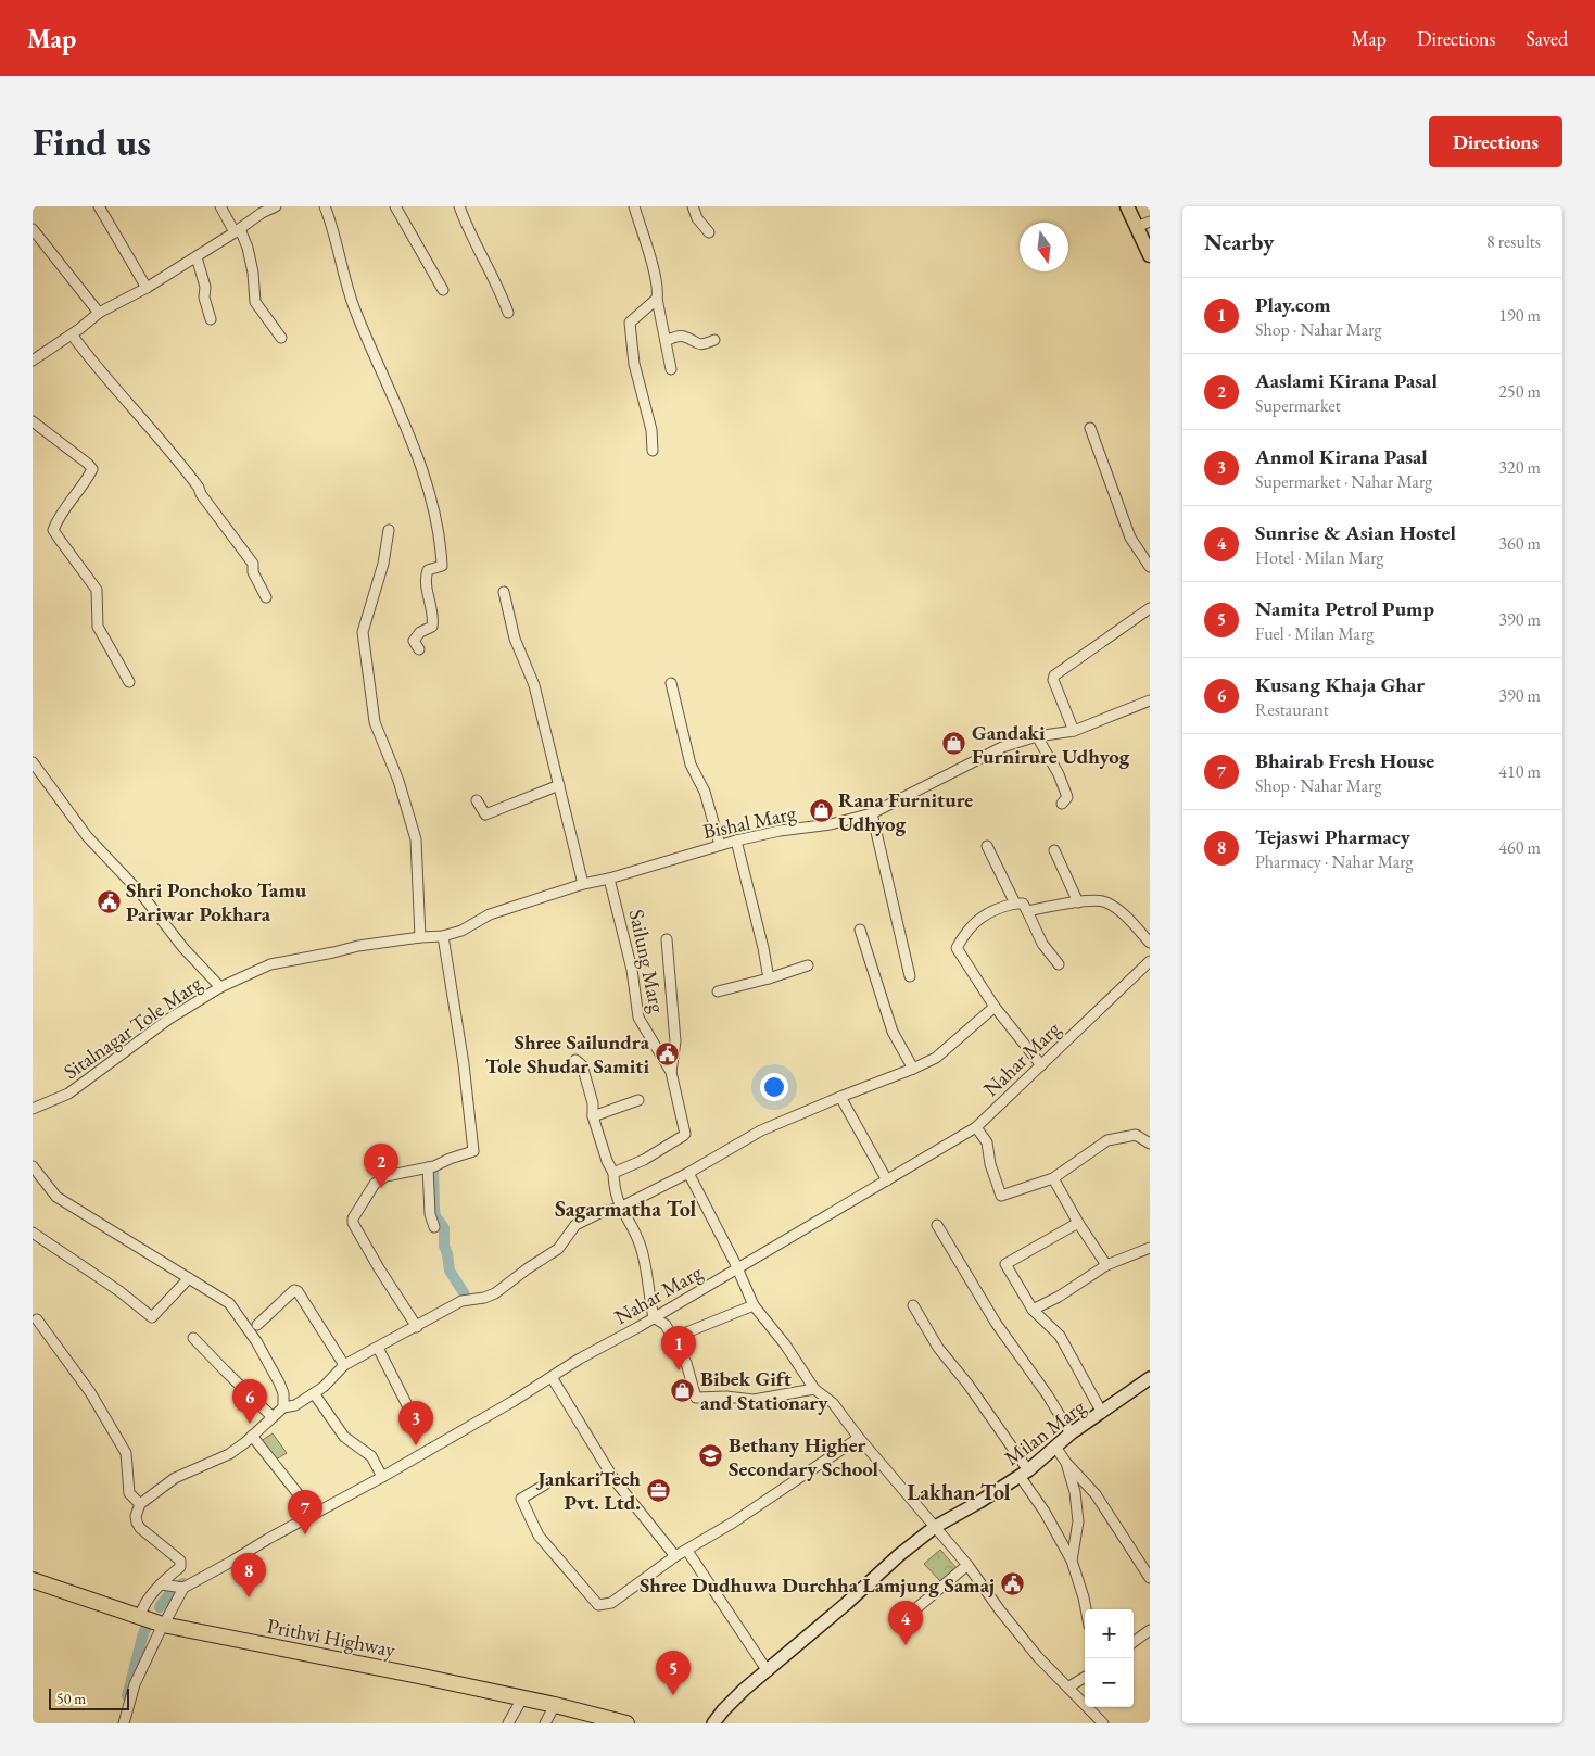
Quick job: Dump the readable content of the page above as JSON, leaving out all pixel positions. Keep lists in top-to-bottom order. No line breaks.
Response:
{"streets":{"highway":["Prithvi Highway"],"main road":["Milan Marg"],"street":["Bishal Marg","Sailung Marg","Sitalnagar Tole Marg","Nahar Marg"]},"crossings":[["Bishal Marg","Sailung Marg"],["Bishal Marg","Sitalnagar Tole Marg"]],"districts":["Sagarmatha Tol","Lakhan Tol"],"places":{"shop":["Gandaki Furnirure Udhyog","Rana Furniture Udhyog","Bibek Gift and Stationary"],"public building":["Shri Ponchoko Tamu Pariwar Pokhara","Shree Sailundra Tole Shudar Samiti","Shree Dudhuwa Durchha Lamjung Samaj"],"school or university":["Bethany Higher Secondary School"],"office":["JankariTech Pvt. Ltd."]},"scale_bar":"50 m","north":"bottom","page":{"header":"Map","nav":["Map","Directions","Saved"],"buttons":"Directions","title":"Find us","heading":["Nearby","8 results"],"list":[{"mark":"1","name":"Play.com","note":"Shop · Nahar Marg","value":"190 m"},{"mark":"2","name":"Aaslami Kirana Pasal","note":"Supermarket","value":"250 m"},{"mark":"3","name":"Anmol Kirana Pasal","note":"Supermarket · Nahar Marg","value":"320 m"},{"mark":"4","name":"Sunrise & Asian Hostel","note":"Hotel · Milan Marg","value":"360 m"},{"mark":"5","name":"Namita Petrol Pump","note":"Fuel · Milan Marg","value":"390 m"},{"mark":"6","name":"Kusang Khaja Ghar","note":"Restaurant","value":"390 m"},{"mark":"7","name":"Bhairab Fresh House","note":"Shop · Nahar Marg","value":"410 m"},{"mark":"8","name":"Tejaswi Pharmacy","note":"Pharmacy · Nahar Marg","value":"460 m"}],"pins":["2","1","6","3","7","8","4","5"],"map_buttons":["+","−"],"scale":"50 m"}}
